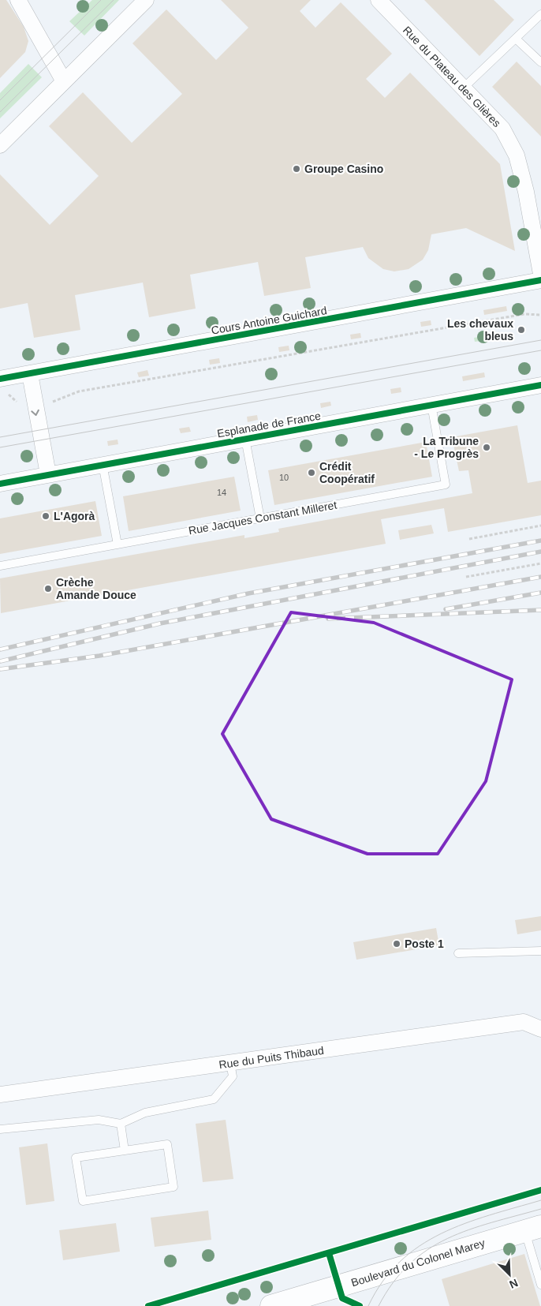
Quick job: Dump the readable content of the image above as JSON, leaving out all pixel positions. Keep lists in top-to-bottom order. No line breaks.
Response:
{"streets":{"main road":["Boulevard du Colonel Marey"],"street":["Rue du Plateau des Glières","Cours Antoine Guichard","Esplanade de France","Rue du Puits Thibaud"],"lane":["Rue Jacques Constant Milleret"]},"crossings":[["Esplanade de France","Rue Jacques Constant Milleret"]],"places":["Groupe Casino","Les chevaux bleus","La Tribune - Le Progrès","Crédit Coopératif","L'Agorà","Crèche Amande Douce","Poste 1"],"house_numbers":["10","14"],"north":"bottom right"}
